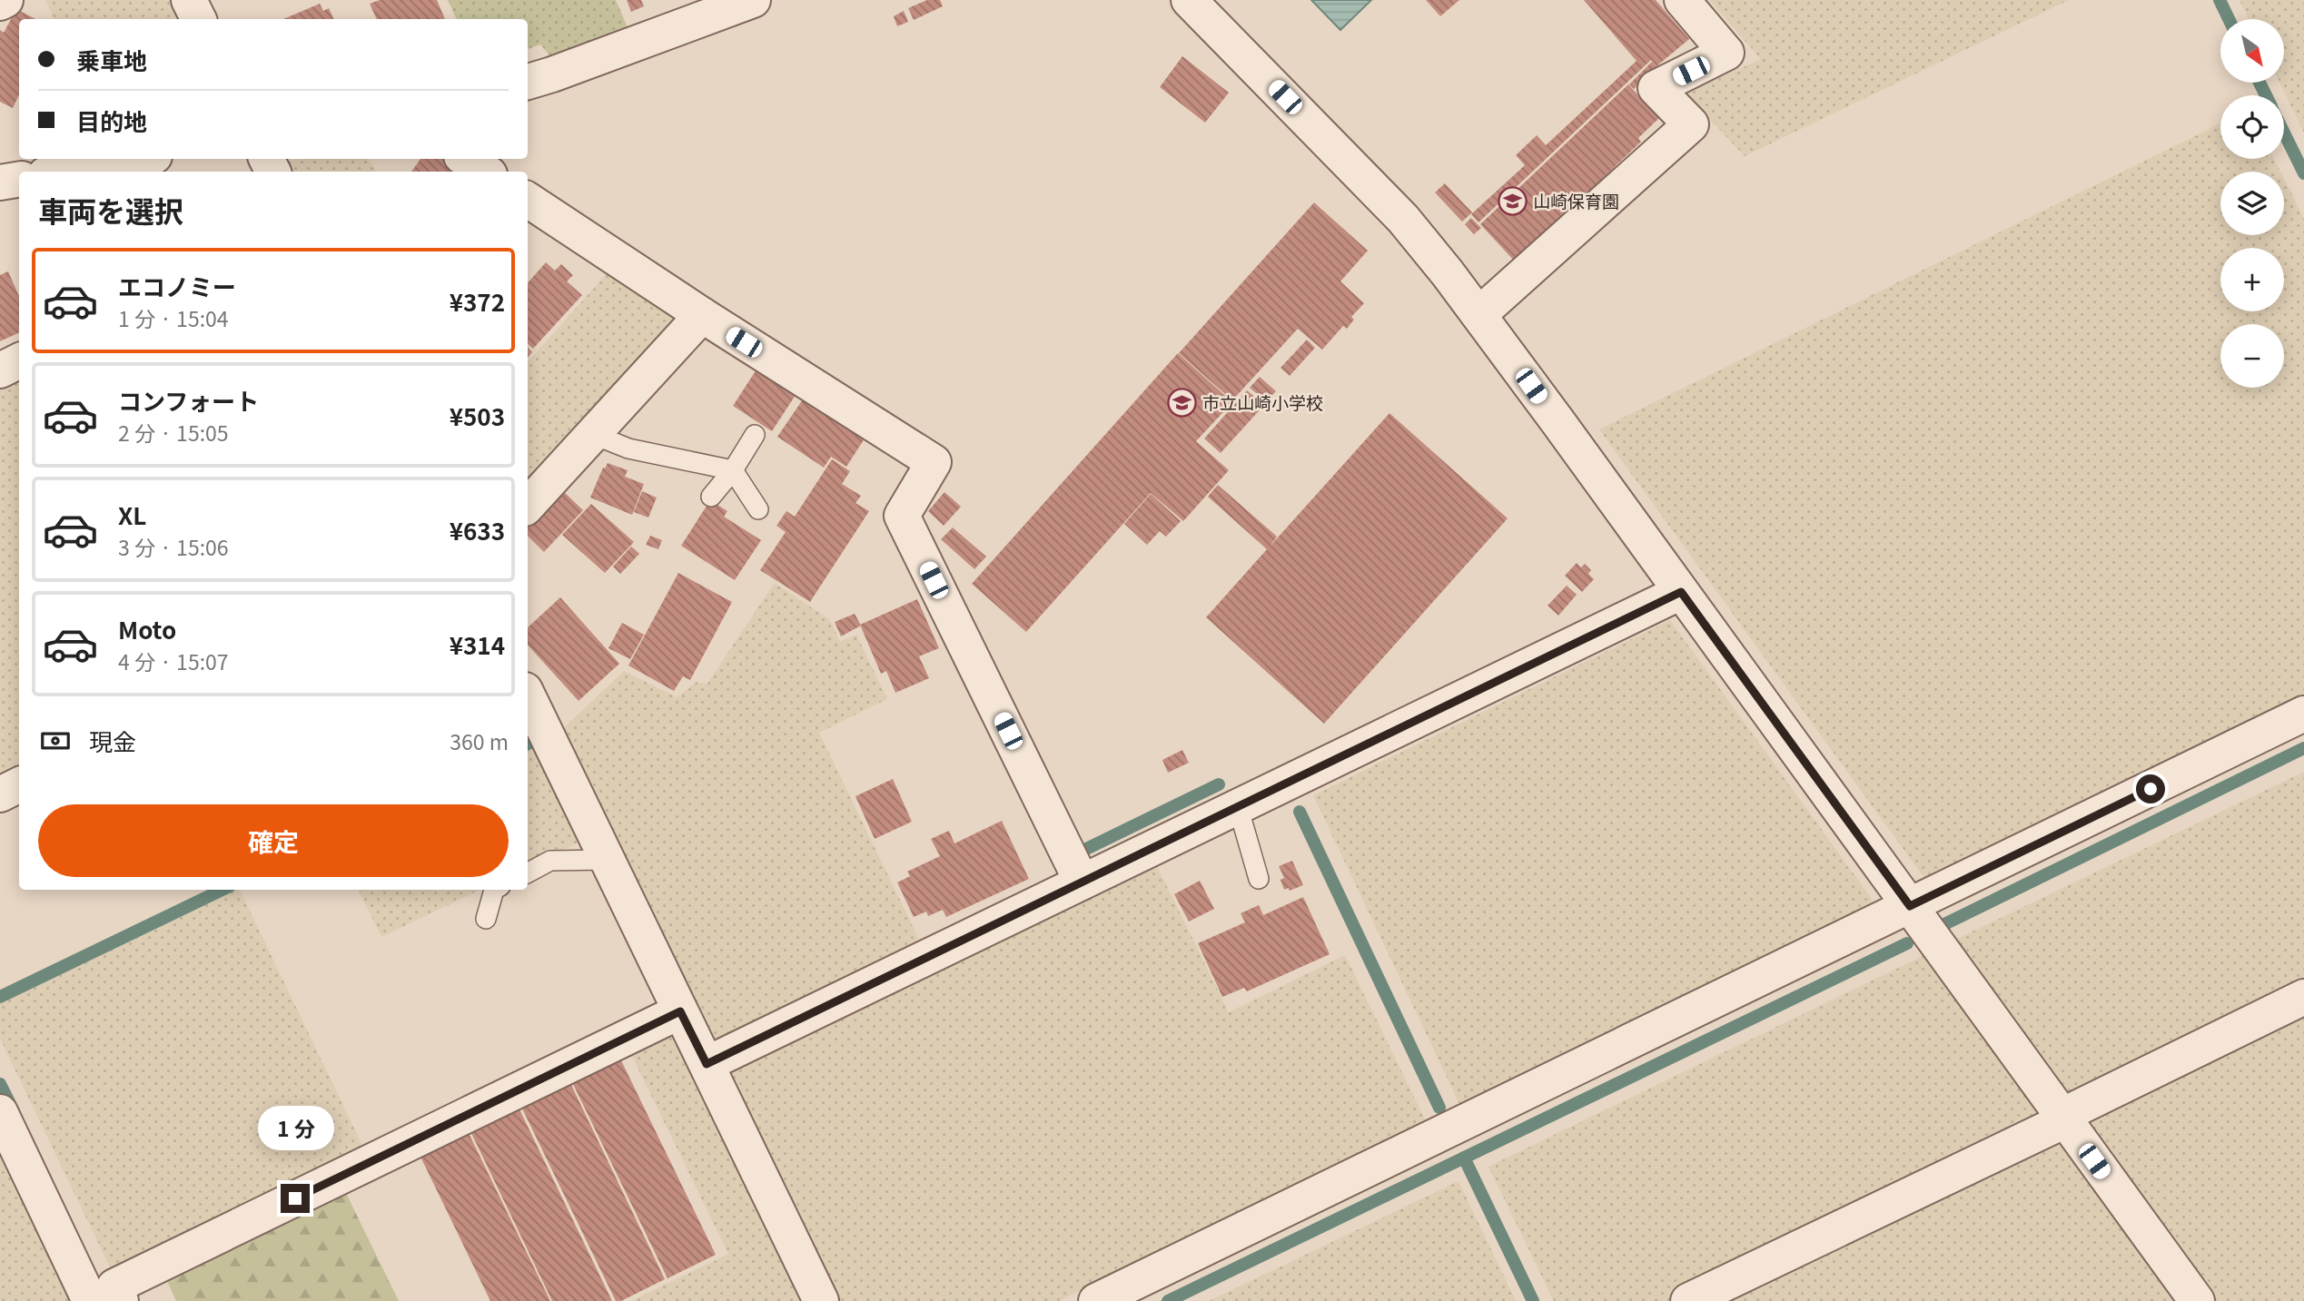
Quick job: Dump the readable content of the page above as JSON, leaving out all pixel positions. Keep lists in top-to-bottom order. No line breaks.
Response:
{"places":{"school or university":["山崎保育園","市立山崎小学校"]},"north":"bottom right","page":{"map_buttons":["+","−"],"banner":["乗車地","目的地"],"heading":"車両を選択","list":[{"name":"エコノミー","note":"1 分 · 15:04","value":"¥372"},{"name":"コンフォート","note":"2 分 · 15:05","value":"¥503"},{"name":"XL","note":"3 分 · 15:06","value":"¥633"},{"name":"Moto","note":"4 分 · 15:07","value":"¥314"}],"pay":["現金","360 m"],"buttons":"確定","bubble":"1 分"}}
